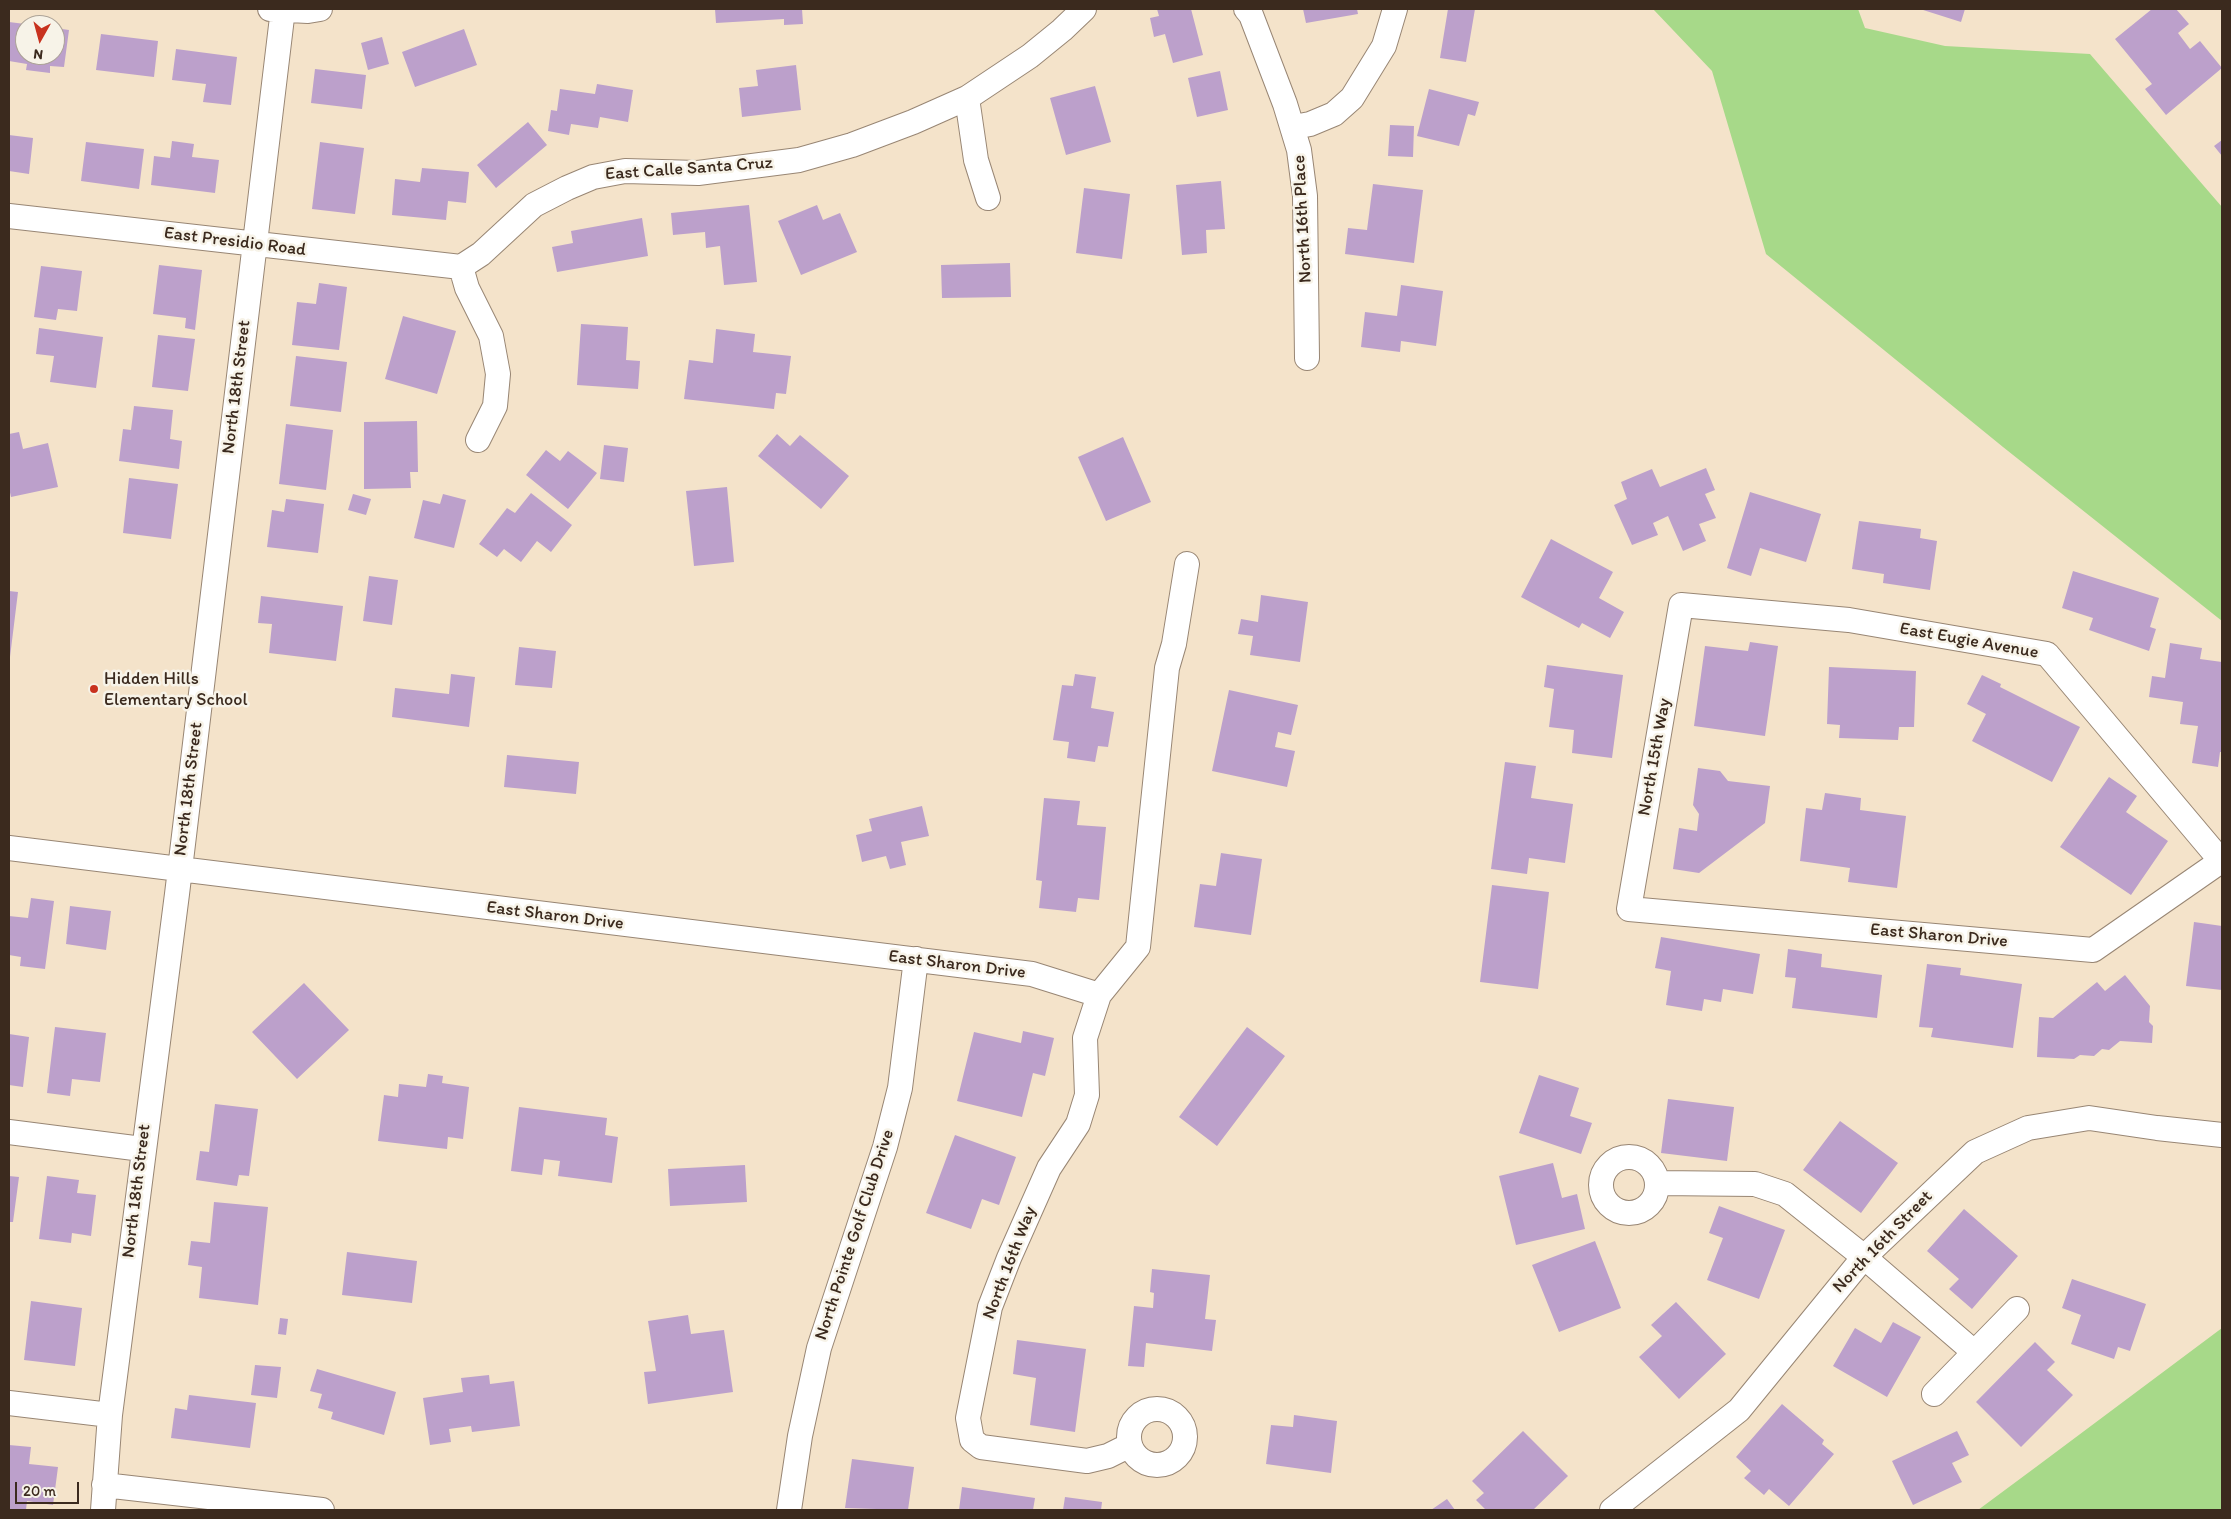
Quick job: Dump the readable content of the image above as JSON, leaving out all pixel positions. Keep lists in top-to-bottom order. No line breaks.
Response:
{"streets":{"street":["East Calle Santa Cruz","North 16th Place","East Presidio Road","North 18th Street","East Eugie Avenue","North 15th Way","East Sharon Drive","North Pointe Golf Club Drive","North 16th Street","North 16th Way"]},"crossings":[["East Calle Santa Cruz","East Presidio Road"],["East Presidio Road","North 18th Street"],["North 18th Street","East Sharon Drive"],["East Eugie Avenue","North 15th Way"],["East Eugie Avenue","East Sharon Drive"],["North 15th Way","East Sharon Drive"],["East Sharon Drive","North Pointe Golf Club Drive"],["East Sharon Drive","North 16th Way"]],"places":["Hidden Hills Elementary School"],"scale_bar":"20 m","north":"bottom"}
